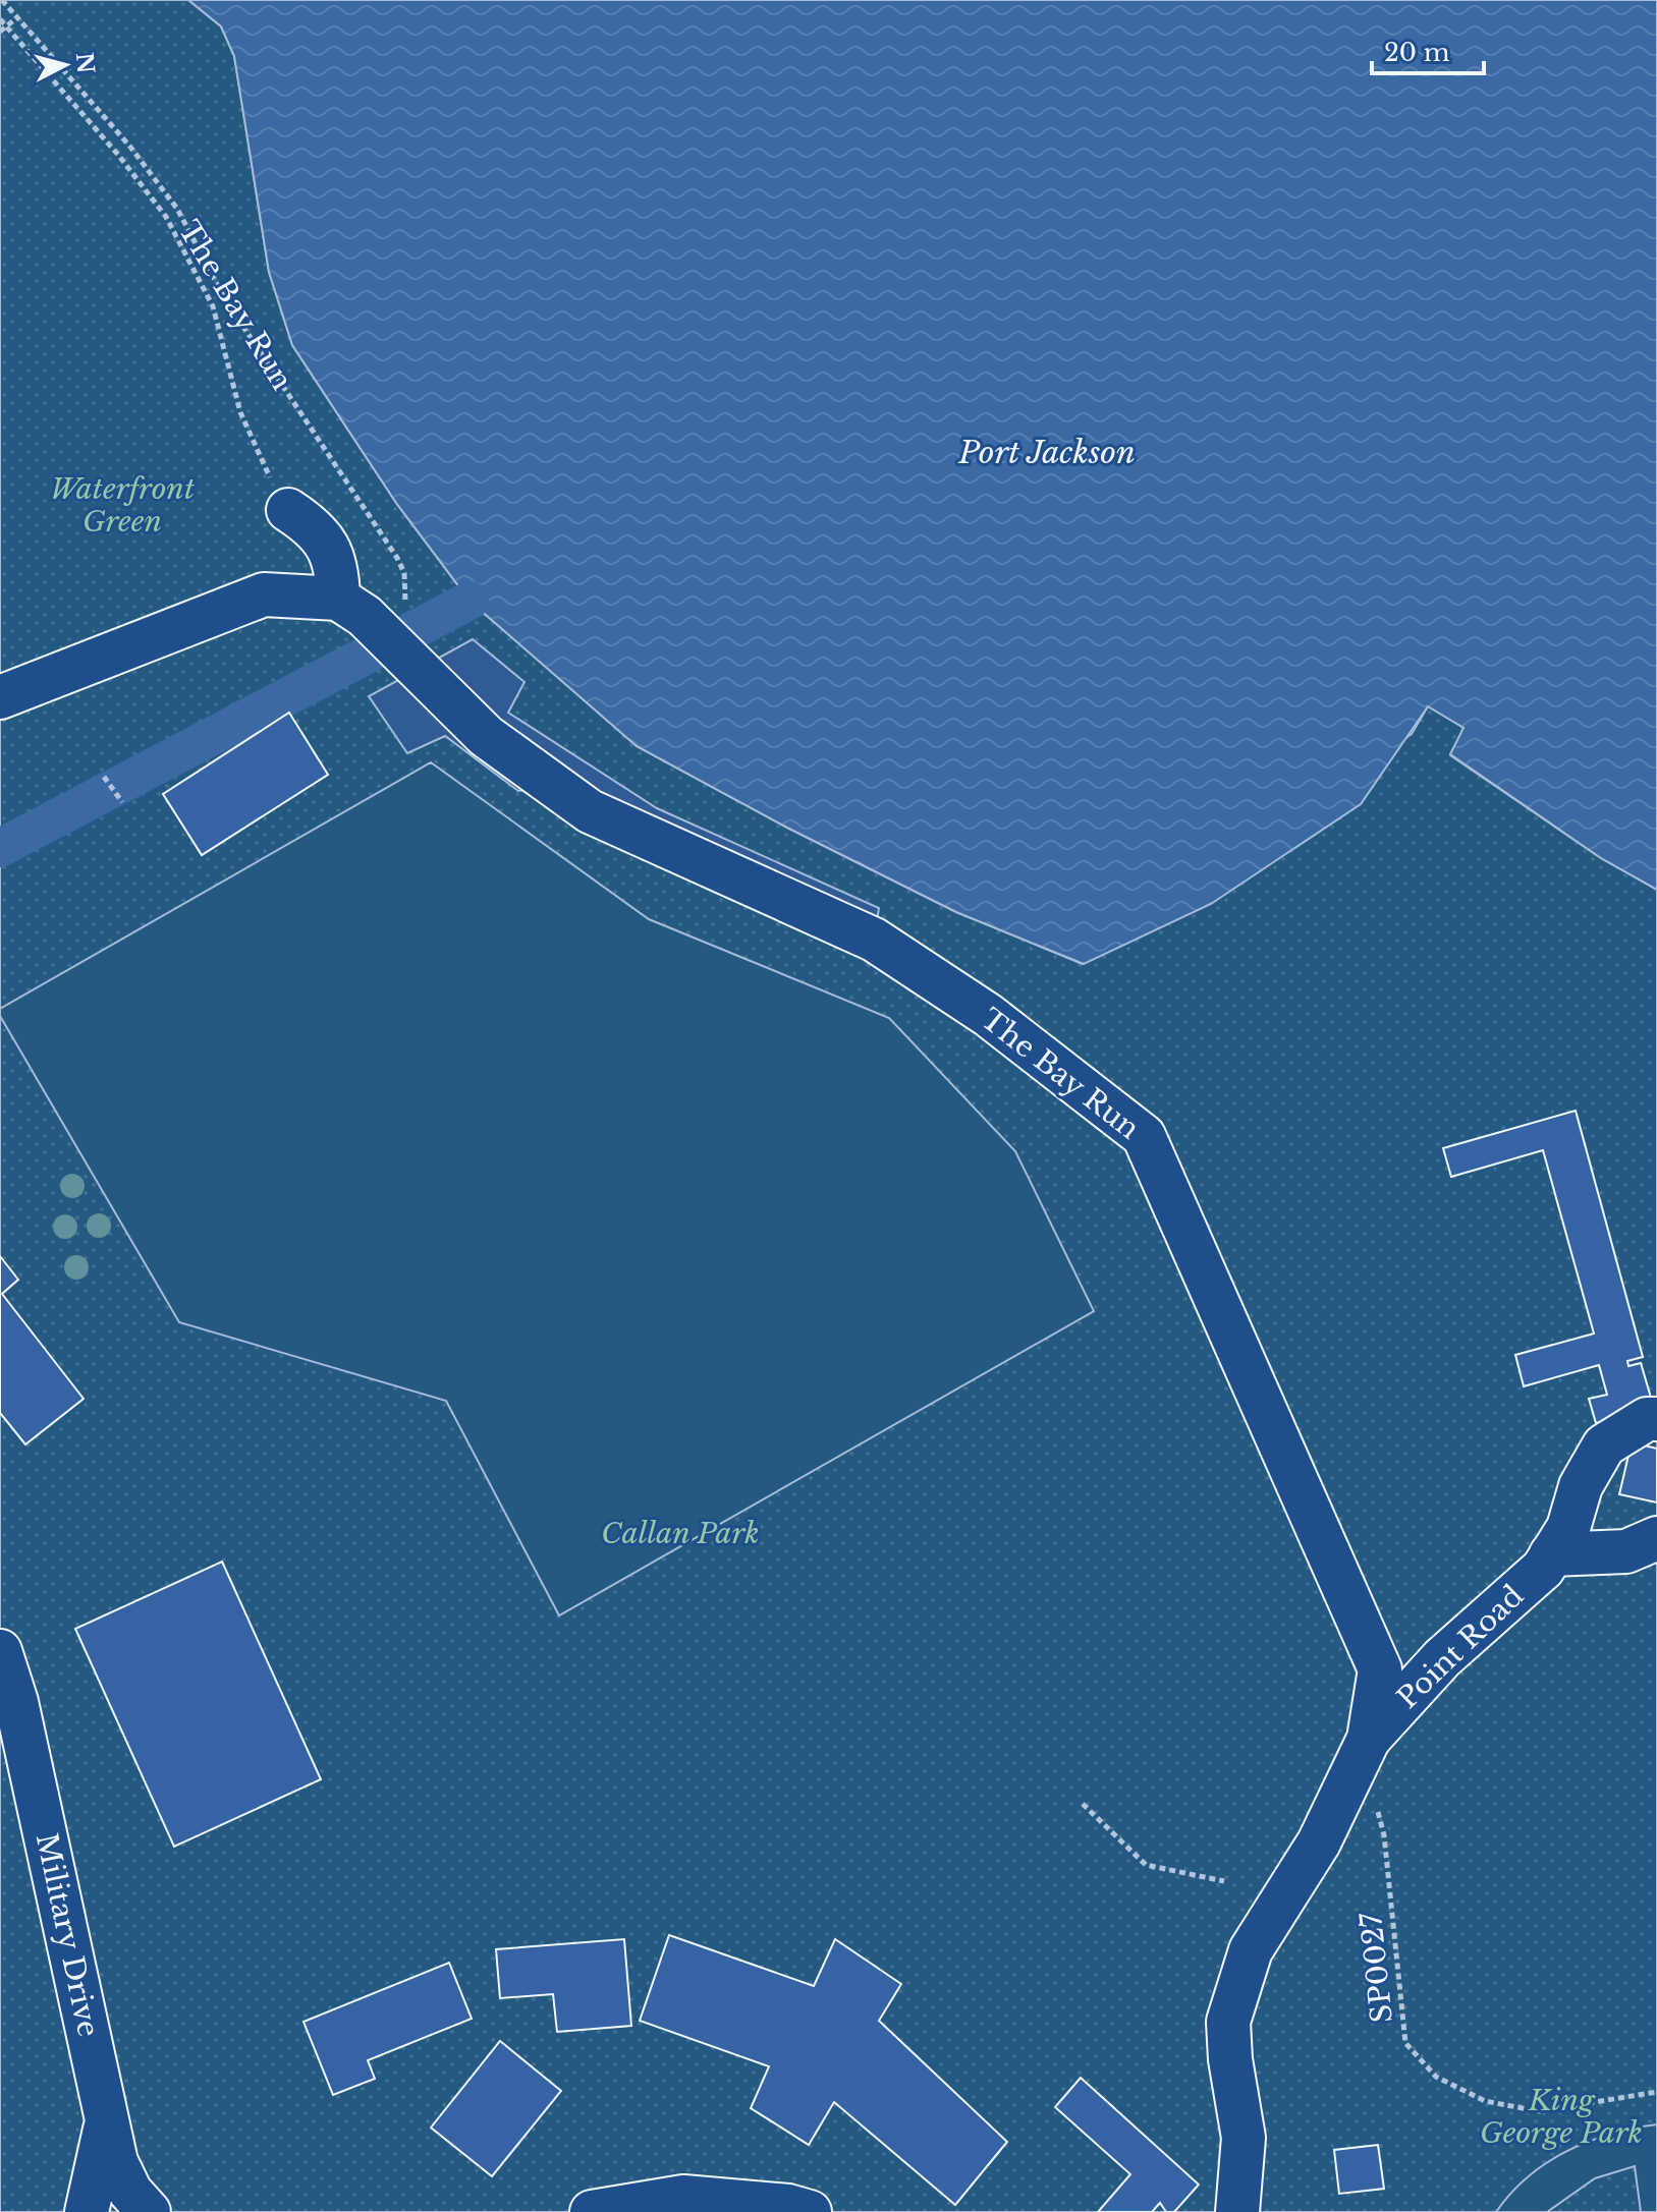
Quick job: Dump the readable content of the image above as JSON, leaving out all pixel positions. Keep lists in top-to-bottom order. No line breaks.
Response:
{"streets":{"street":["The Bay Run","Point Road","Military Drive"],"path":["SP0027"]},"crossings":[["The Bay Run","Point Road"],["The Bay Run","SP0027"],["Point Road","SP0027"]],"water":["Port Jackson"],"parks":["Waterfront Green","Callan Park","King George Park"],"scale_bar":"20 m","north":"right"}
